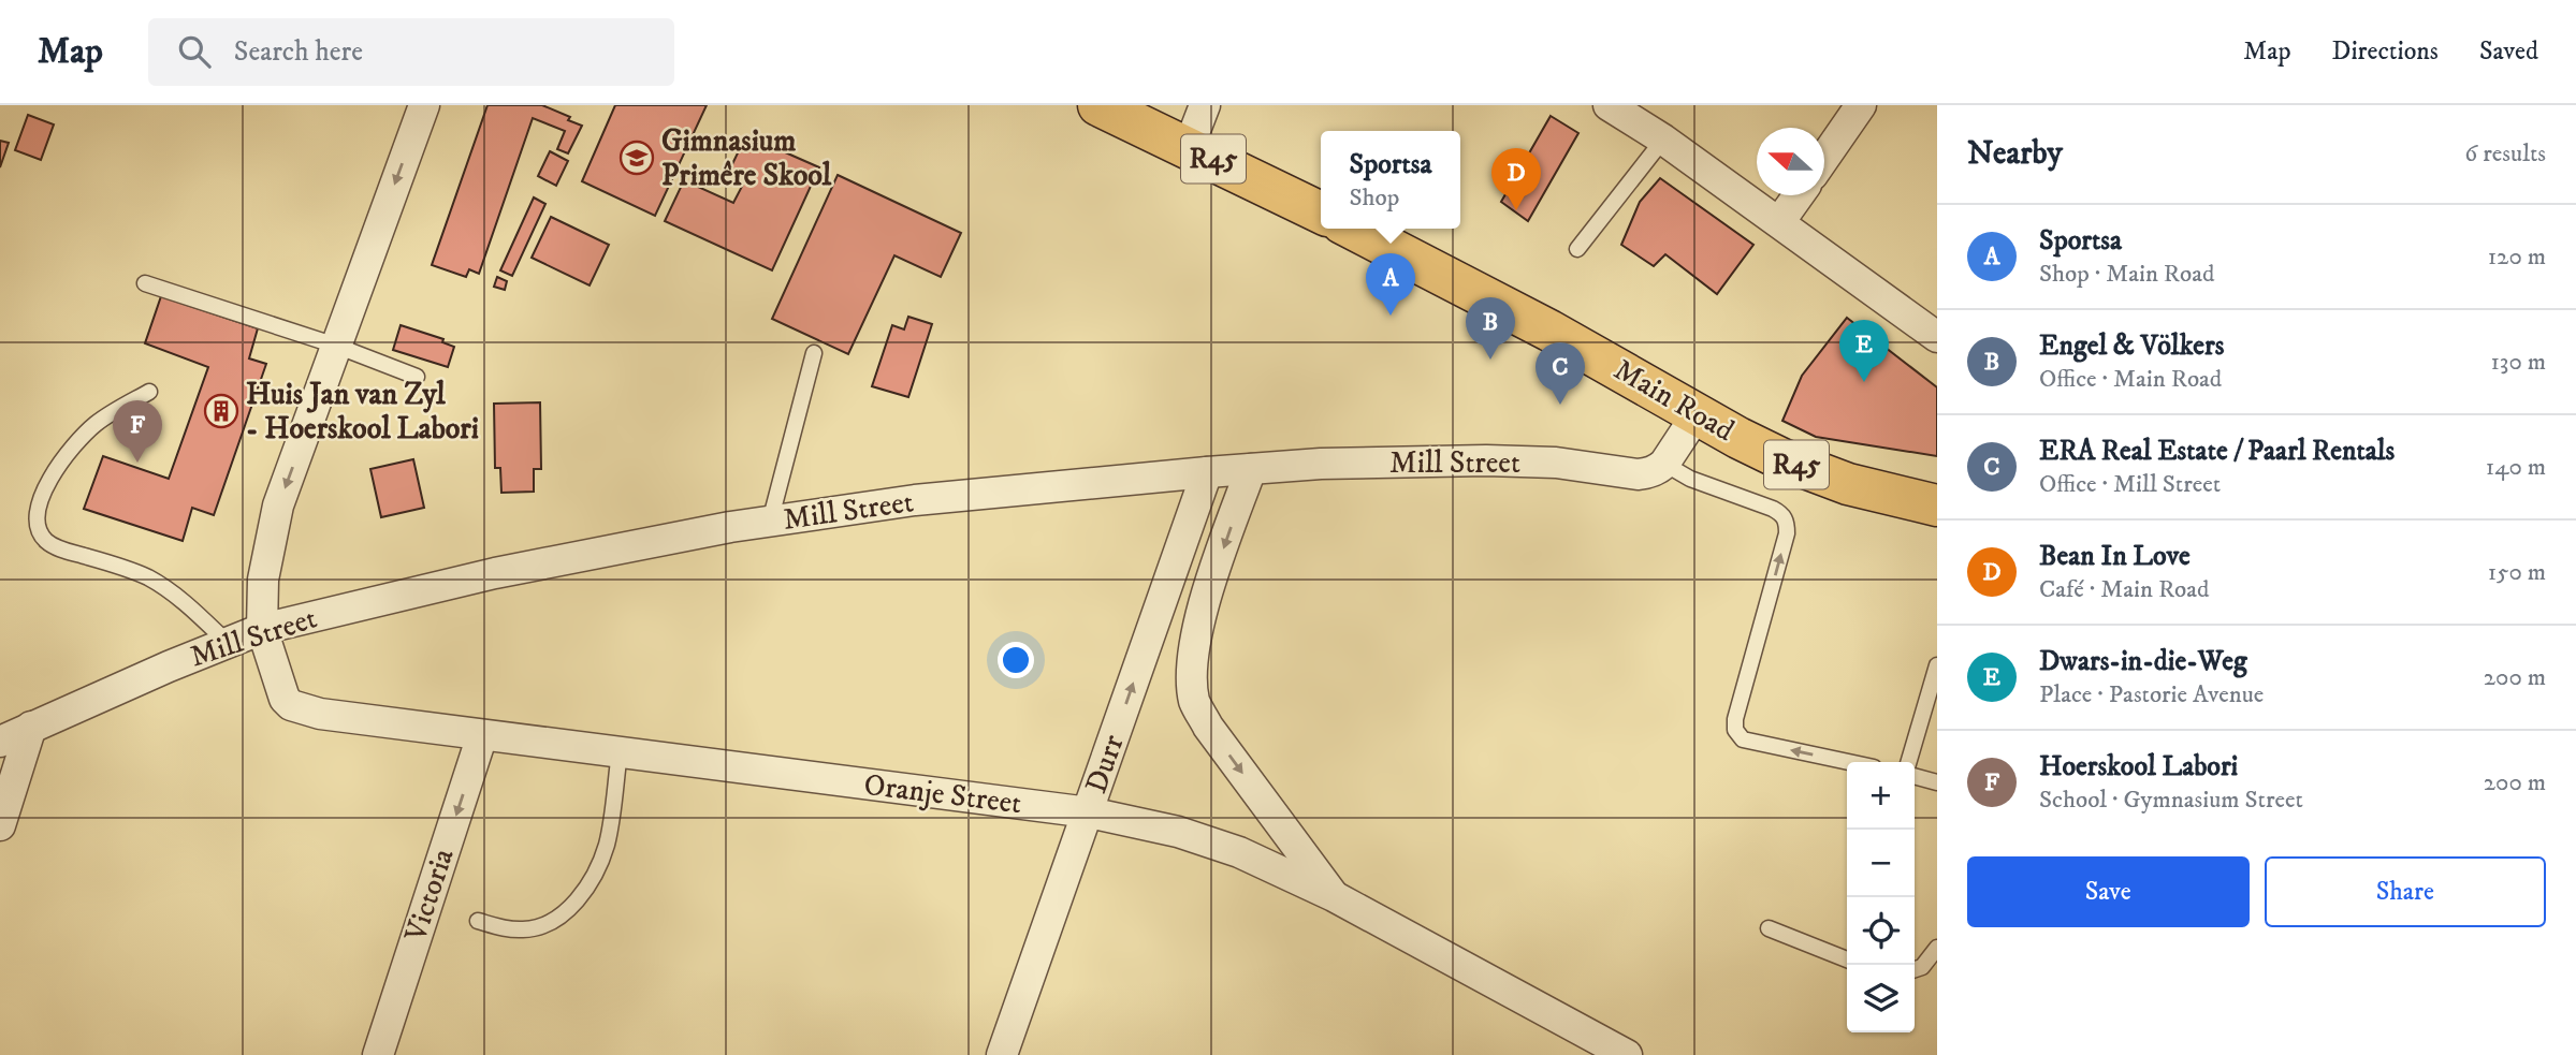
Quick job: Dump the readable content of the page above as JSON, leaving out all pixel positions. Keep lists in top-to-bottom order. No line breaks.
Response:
{"streets":{"main road":["R45","Main Road"],"street":["Mill Street","Durr","Oranje Street","Victoria"]},"crossings":[["Mill Street","Durr"],["Mill Street","Oranje Street"],["Durr","Oranje Street"],["Oranje Street","Victoria"]],"one_way":["Durr","Victoria"],"places":{"school or university":["Gimnasium Primêre Skool"],"building":["Huis Jan van Zyl - Hoerskool Labori"]},"north":"left","page":{"header":"Map","search":"Search here","nav":["Map","Directions","Saved"],"heading":["Nearby","6 results"],"popup":["Sportsa","Shop"],"pins":["D","A","B","E","C","F"],"list":[{"mark":"A","name":"Sportsa","note":"Shop · Main Road","value":"120 m"},{"mark":"B","name":"Engel & Völkers","note":"Office · Main Road","value":"130 m"},{"mark":"C","name":"ERA Real Estate / Paarl Rentals","note":"Office · Mill Street","value":"140 m"},{"mark":"D","name":"Bean In Love","note":"Café · Main Road","value":"150 m"},{"mark":"E","name":"Dwars-in-die-Weg","note":"Place · Pastorie Avenue","value":"200 m"},{"mark":"F","name":"Hoerskool Labori","note":"School · Gymnasium Street","value":"200 m"}],"map_buttons":["+","−"],"buttons":["Save","Share"]}}
